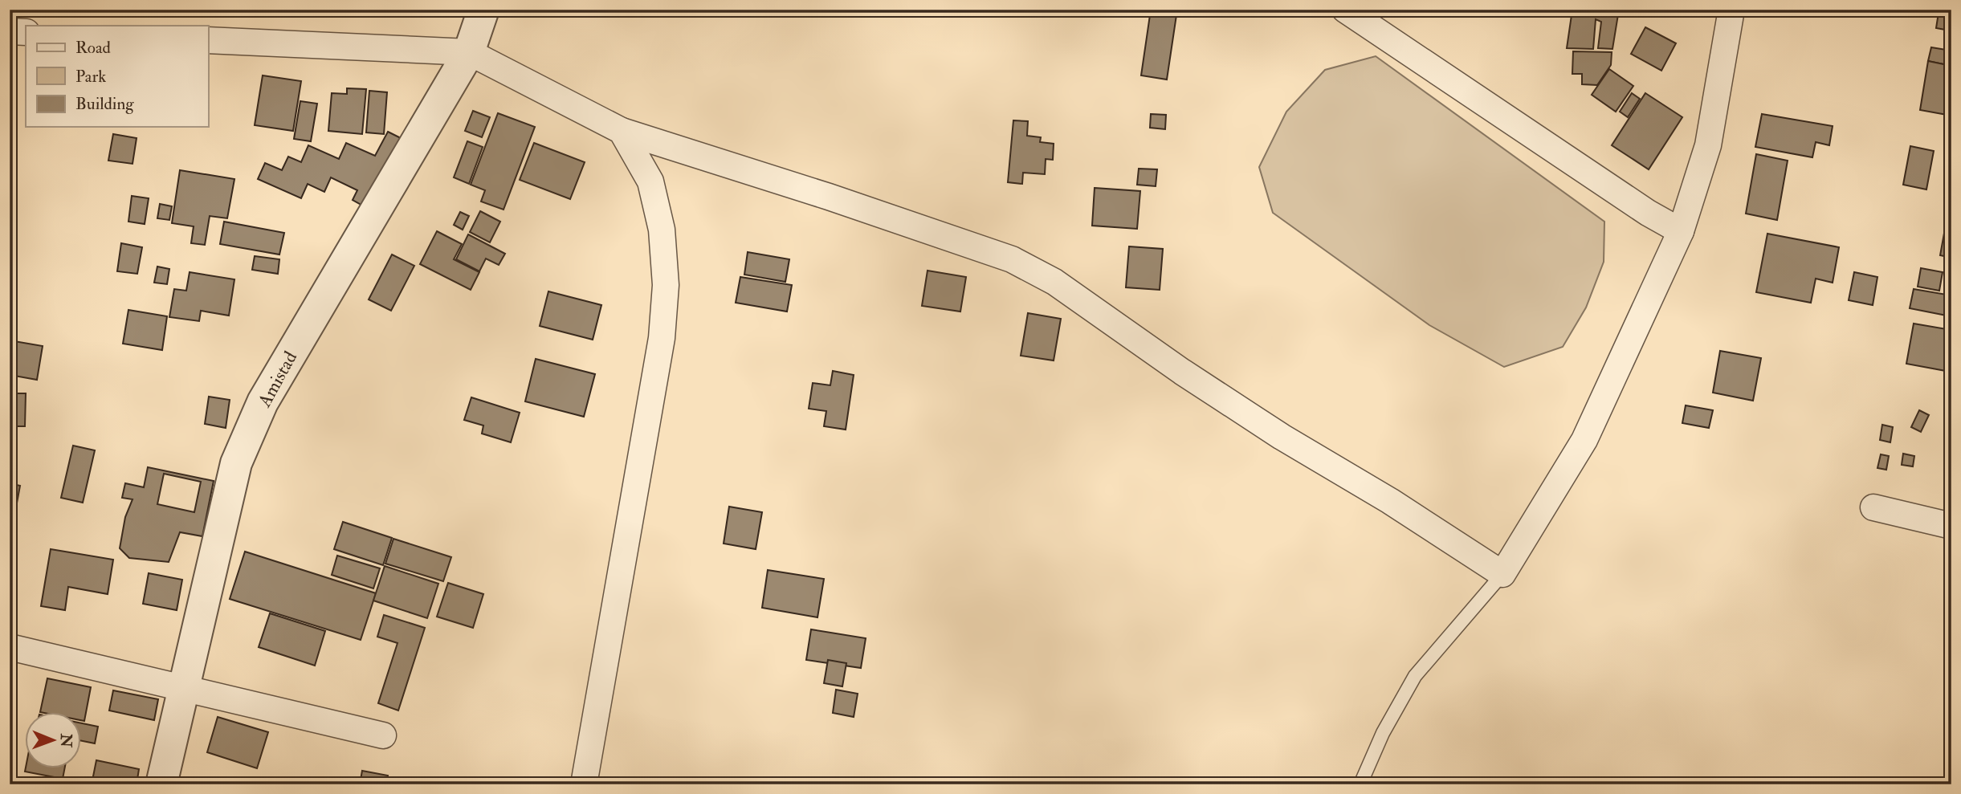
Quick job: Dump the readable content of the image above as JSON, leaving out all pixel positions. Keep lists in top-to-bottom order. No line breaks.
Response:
{"streets":{"street":["Amistad"]},"legend":["Road","Park","Building"],"north":"right"}
